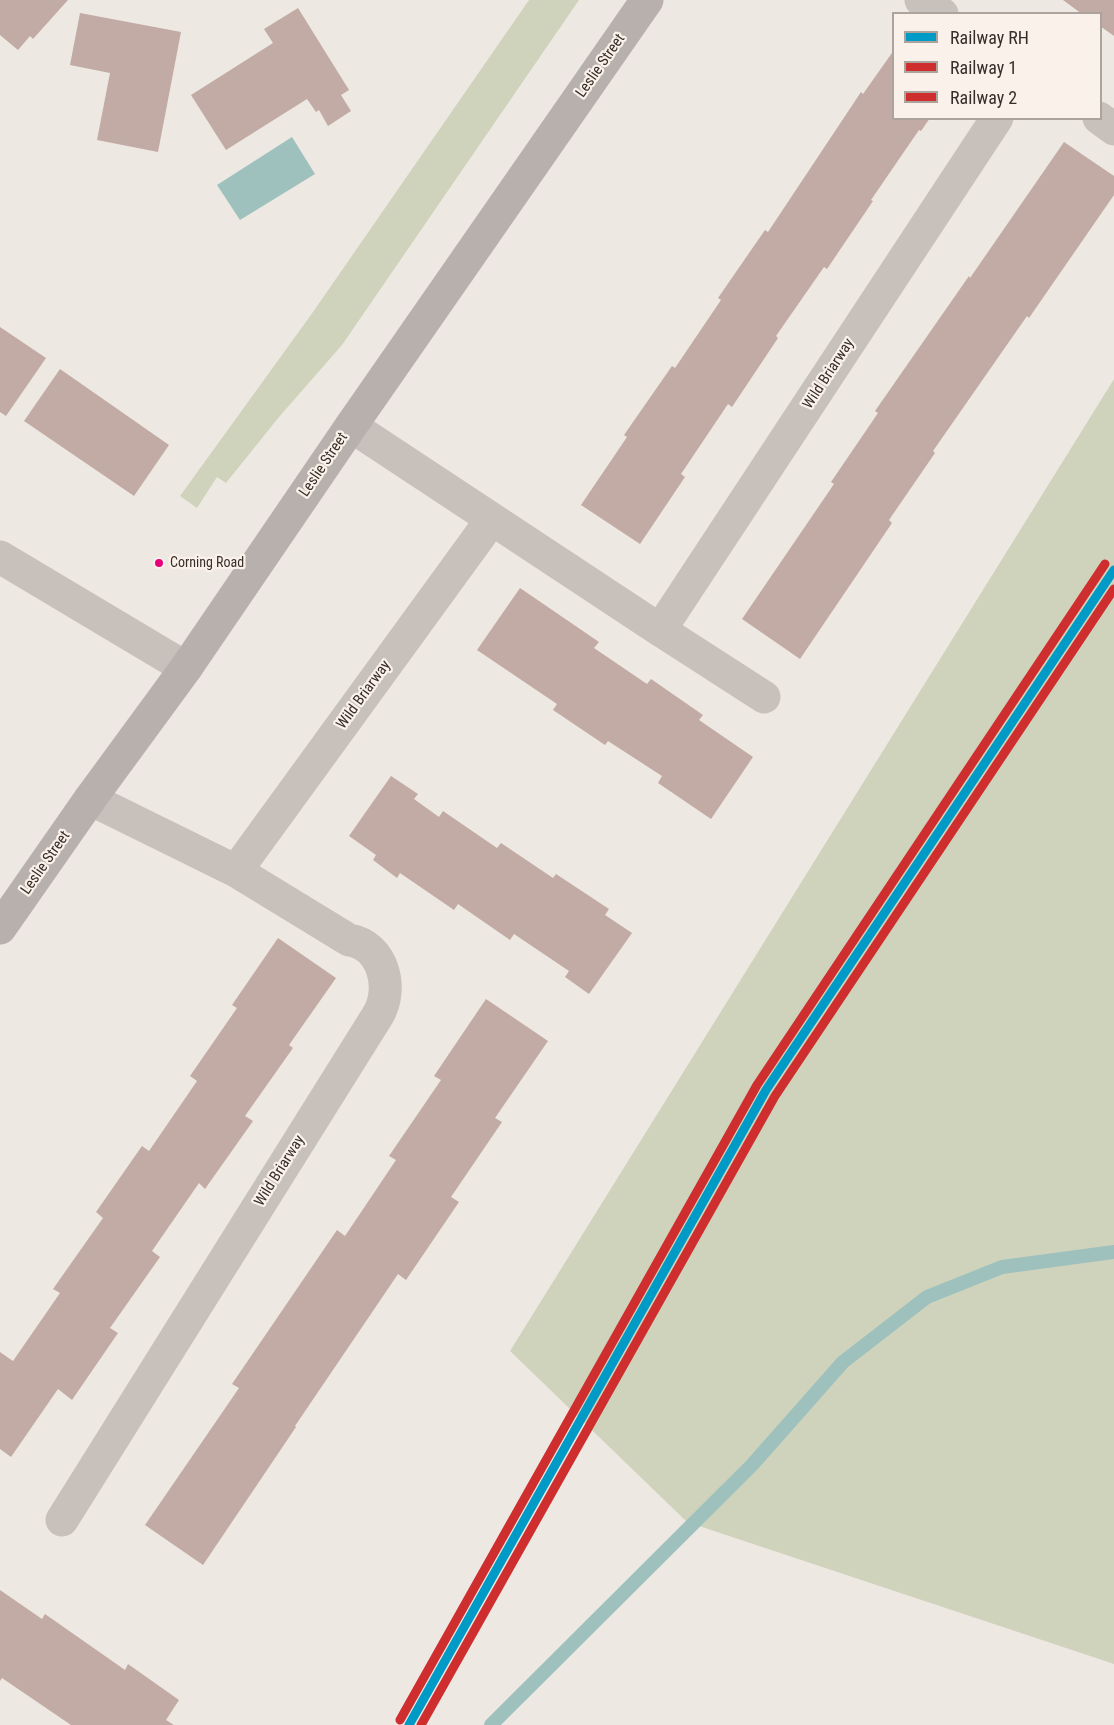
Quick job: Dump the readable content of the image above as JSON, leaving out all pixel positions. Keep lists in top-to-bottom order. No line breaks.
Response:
{"streets":{"main road":["Leslie Street"],"street":["Wild Briarway"]},"crossings":[["Leslie Street","Wild Briarway"]],"places":["Corning Road"],"lines":["rail line 2","rail line RH","rail line 1"],"legend":["Railway RH","Railway 1","Railway 2"]}
